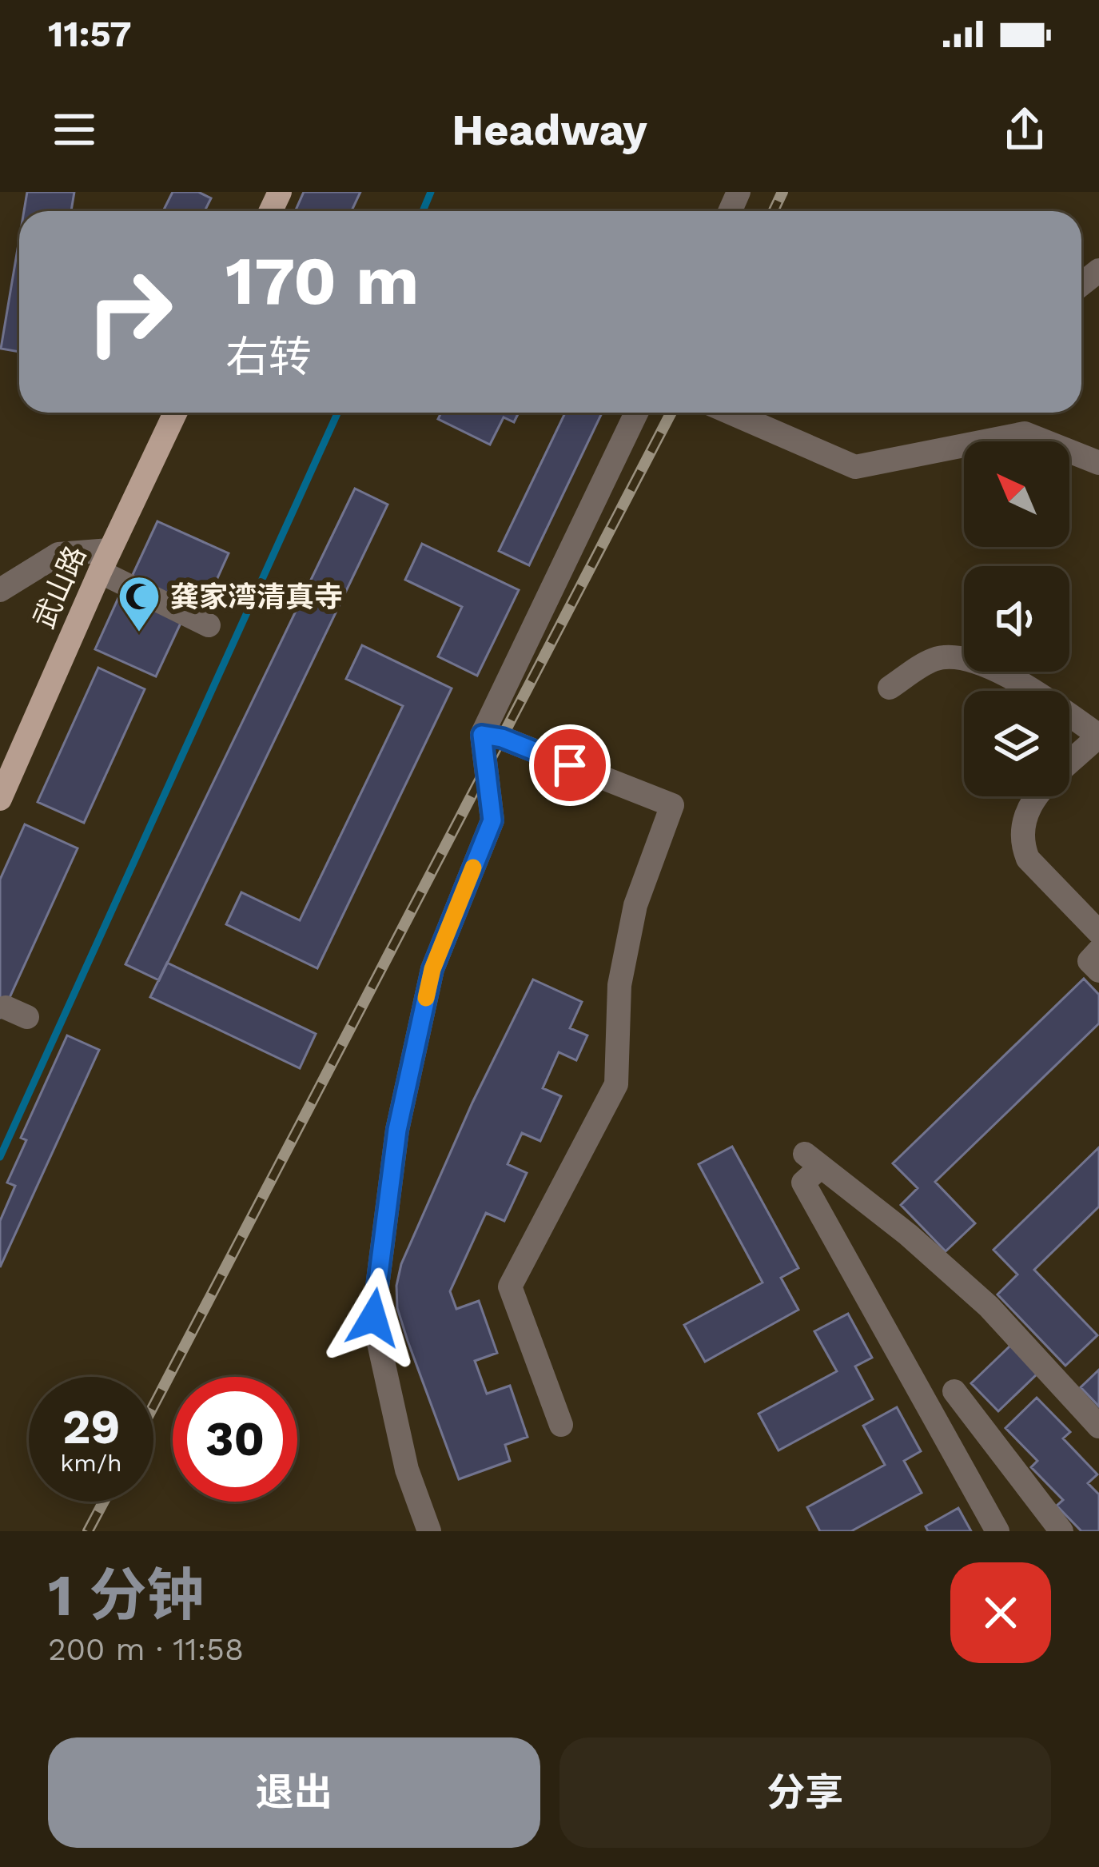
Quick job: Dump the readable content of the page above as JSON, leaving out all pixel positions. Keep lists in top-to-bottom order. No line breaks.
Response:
{"streets":{"main road":["武山路"]},"places":{"mosque":["龚家湾清真寺"]},"north":"top left","page":{"status":"11:57","header":"Headway","turn":["170 m","右转"],"speed":"29 km/h","limit":"30","heading":["1 分钟","200 m · 11:58"],"buttons":["退出","分享"]}}
